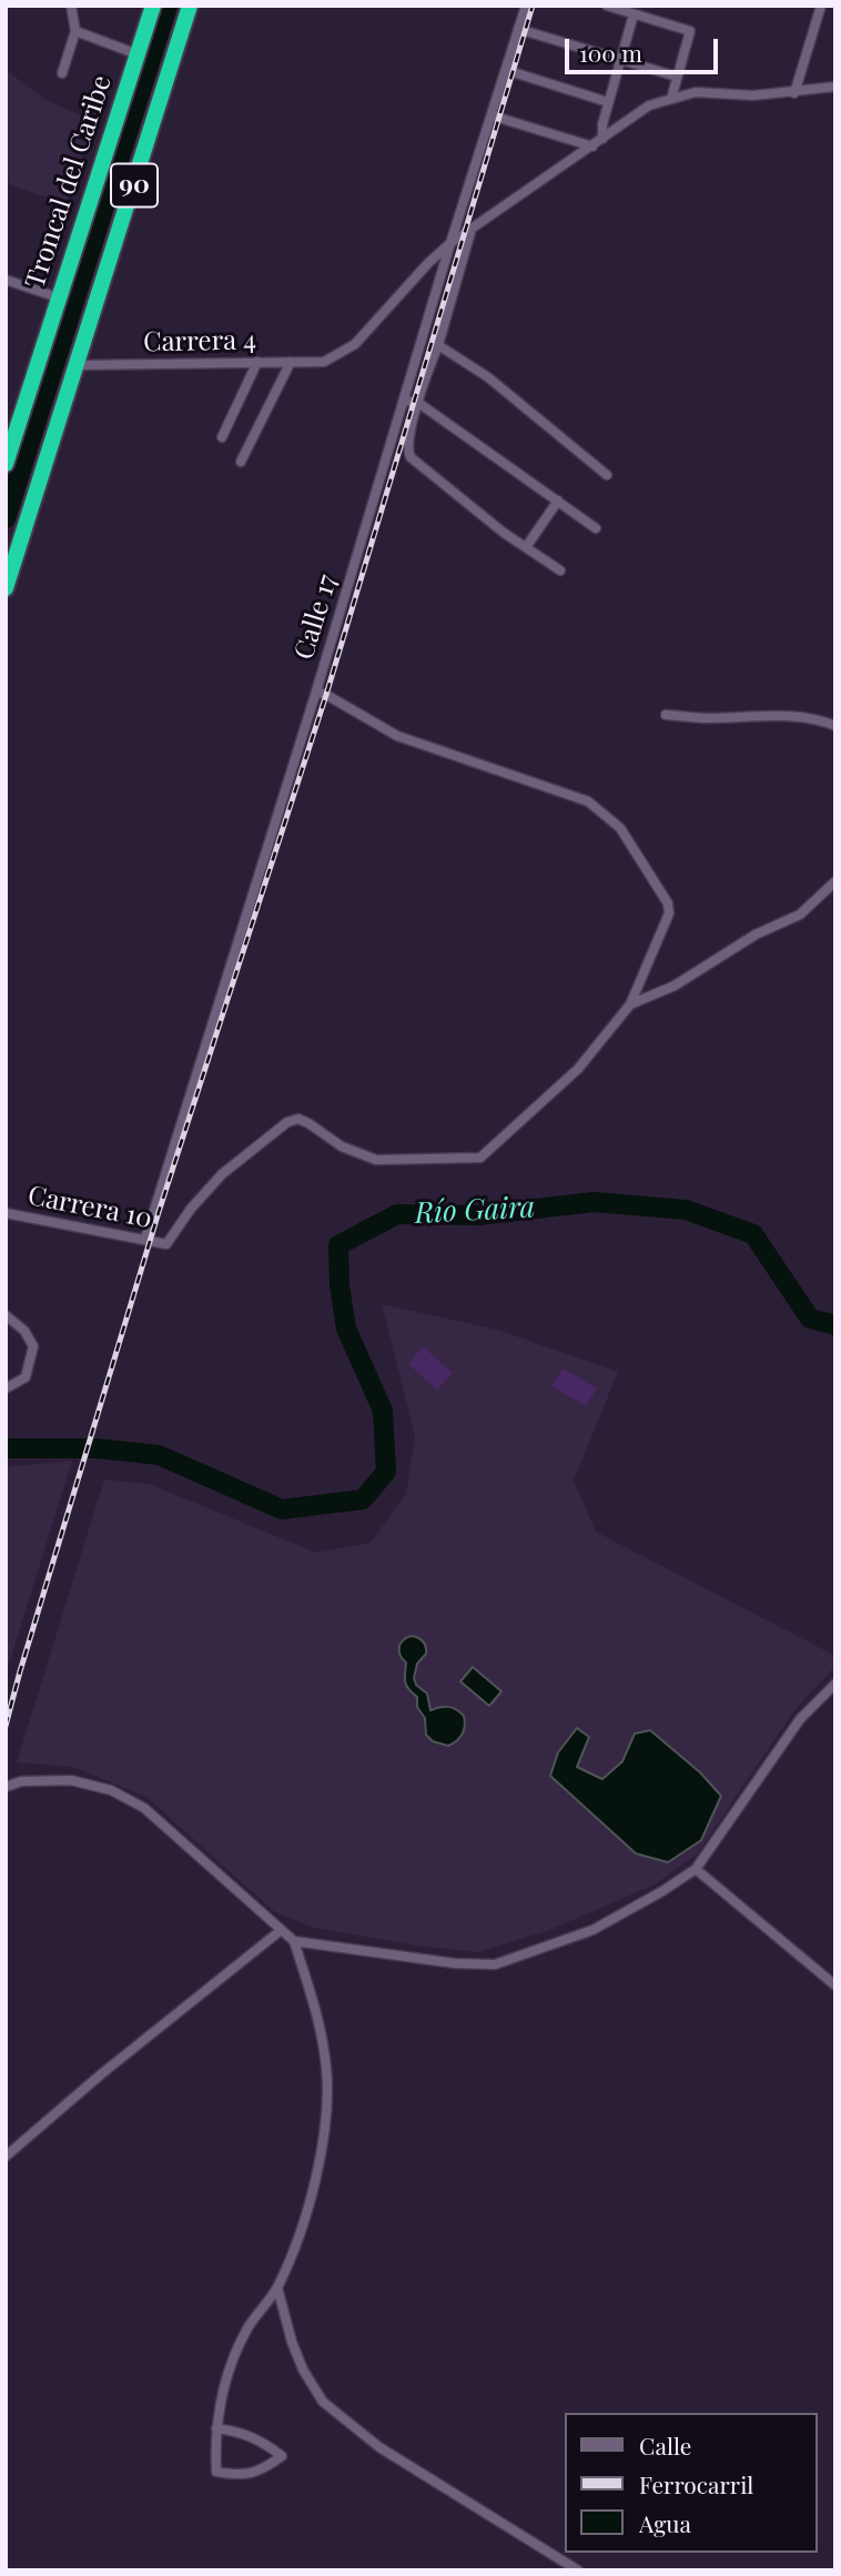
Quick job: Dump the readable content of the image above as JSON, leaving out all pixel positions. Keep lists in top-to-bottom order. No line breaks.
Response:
{"streets":{"highway":["Troncal del Caribe","90"],"street":["Carrera 4","Calle 17","Carrera 10"]},"crossings":[["90","Carrera 4"],["Carrera 4","Calle 17"],["Calle 17","Carrera 10"]],"water":["Río Gaira"],"legend":["Calle","Ferrocarril","Agua"],"scale_bar":"100 m"}
